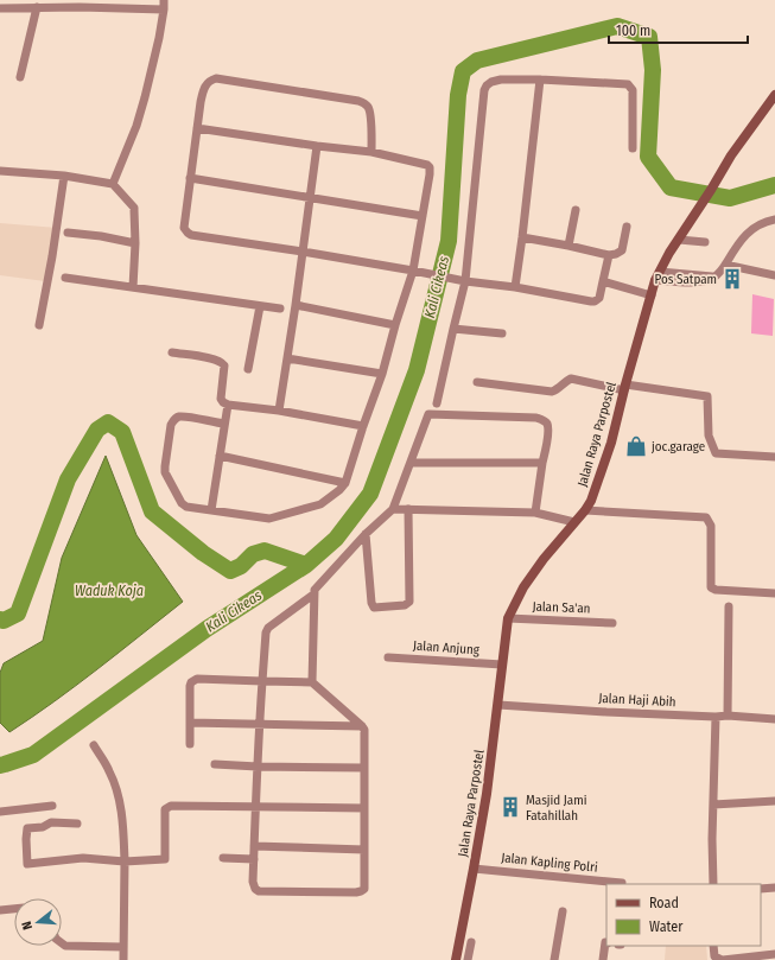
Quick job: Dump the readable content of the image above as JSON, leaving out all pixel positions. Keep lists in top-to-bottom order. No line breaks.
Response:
{"streets":{"main road":["Jalan Raya Parpostel"],"street":["Jalan Sa'an","Jalan Anjung","Jalan Haji Abih","Jalan Kapling Polri"]},"crossings":[["Jalan Raya Parpostel","Jalan Sa'an"],["Jalan Raya Parpostel","Jalan Anjung"],["Jalan Raya Parpostel","Jalan Haji Abih"],["Jalan Raya Parpostel","Jalan Kapling Polri"]],"water":["Kali Cikeas","Waduk Koja"],"places":{"building":["Pos Satpam","Masjid Jami Fatahillah"],"shop":["joc.garage"]},"legend":["Road","Water"],"scale_bar":"100 m","north":"left"}
